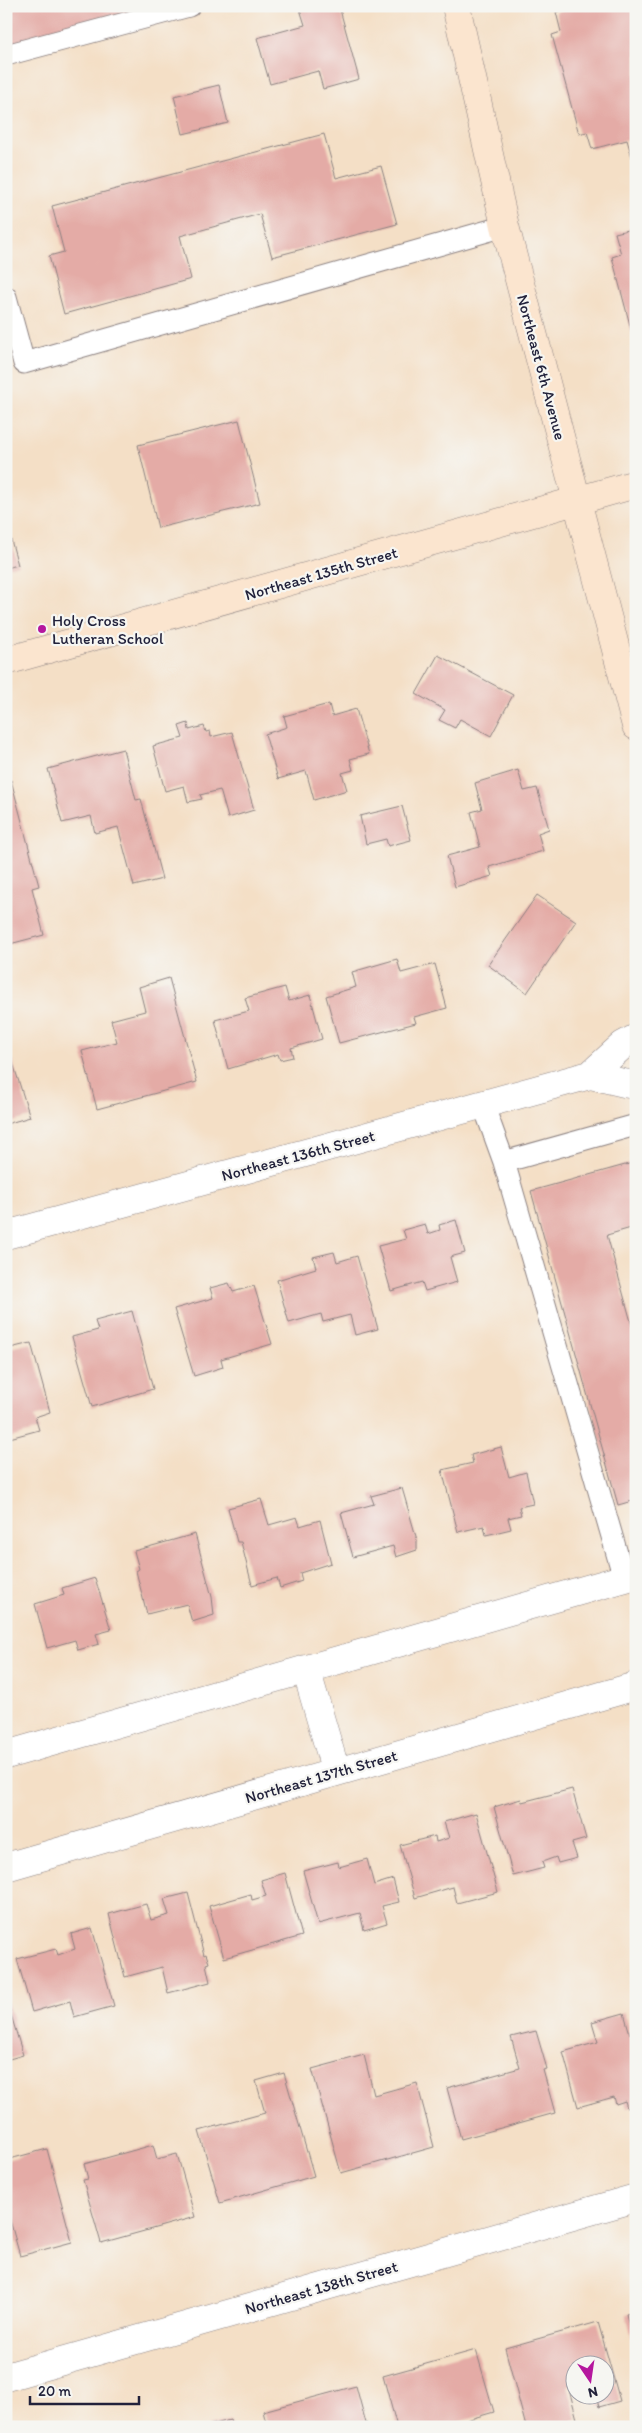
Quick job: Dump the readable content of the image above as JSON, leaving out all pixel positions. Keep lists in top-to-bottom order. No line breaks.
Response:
{"streets":{"main road":["Northeast 6th Avenue","Northeast 135th Street"],"street":["Northeast 136th Street","Northeast 137th Street","Northeast 138th Street"]},"crossings":[["Northeast 6th Avenue","Northeast 135th Street"]],"places":["Holy Cross Lutheran School"],"scale_bar":"20 m","north":"bottom"}
